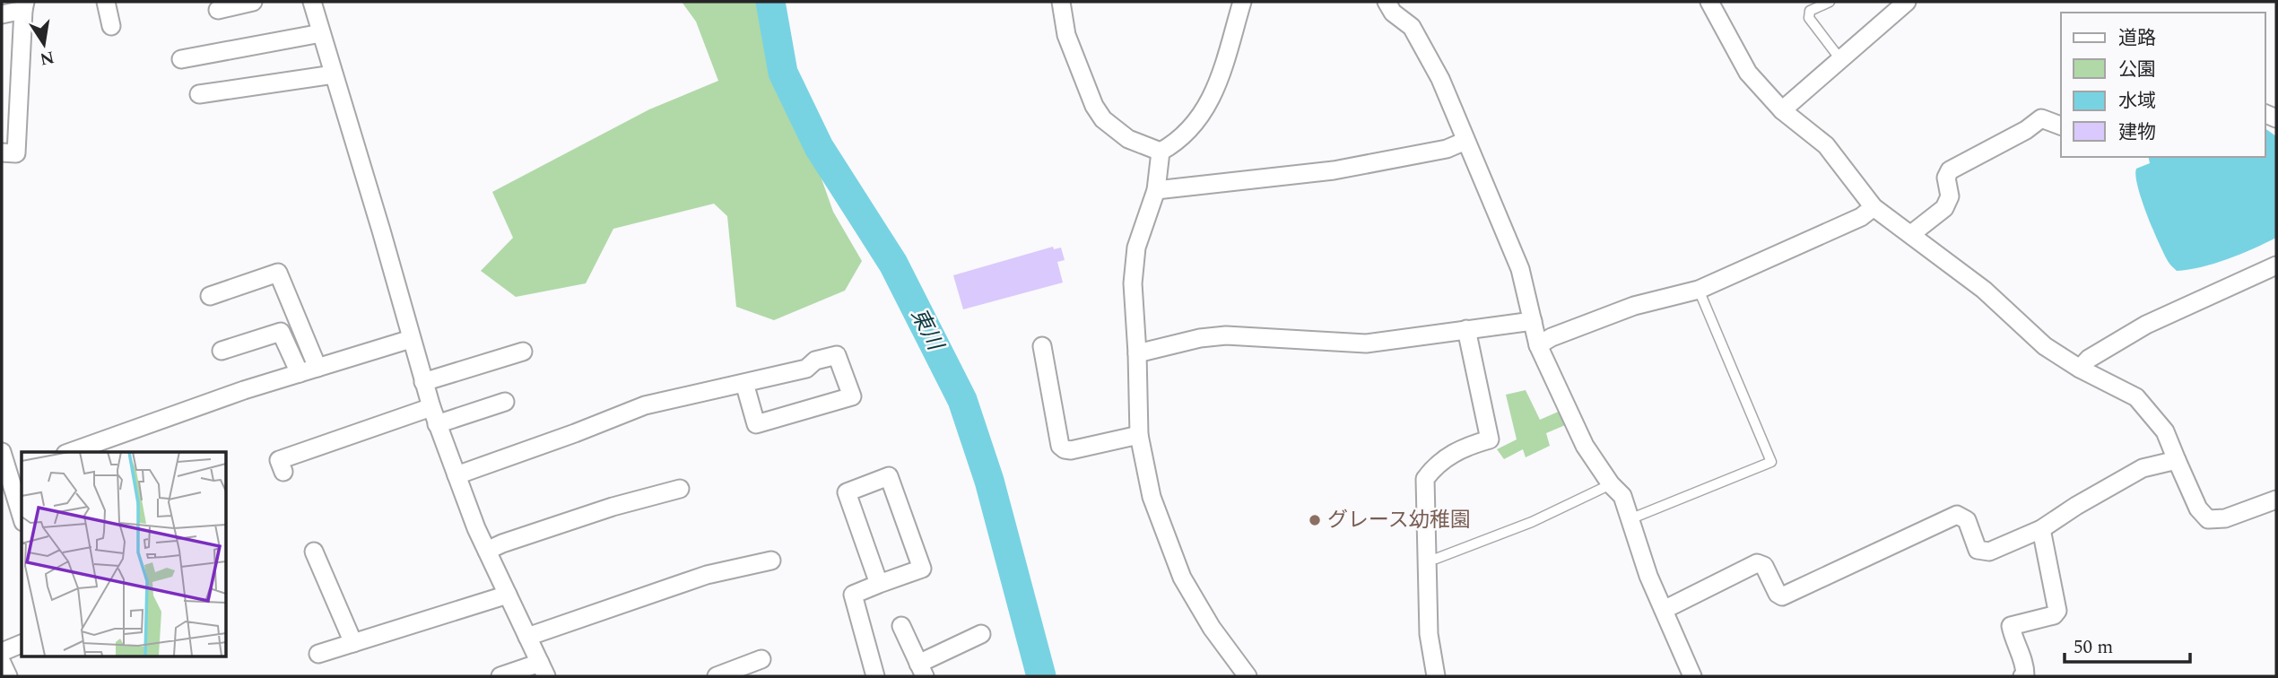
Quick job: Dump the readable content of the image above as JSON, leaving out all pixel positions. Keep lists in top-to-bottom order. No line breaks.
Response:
{"water":["東川"],"places":["グレース幼稚園"],"legend":["道路","公園","水域","建物"],"scale_bar":"50 m","north":"bottom"}
